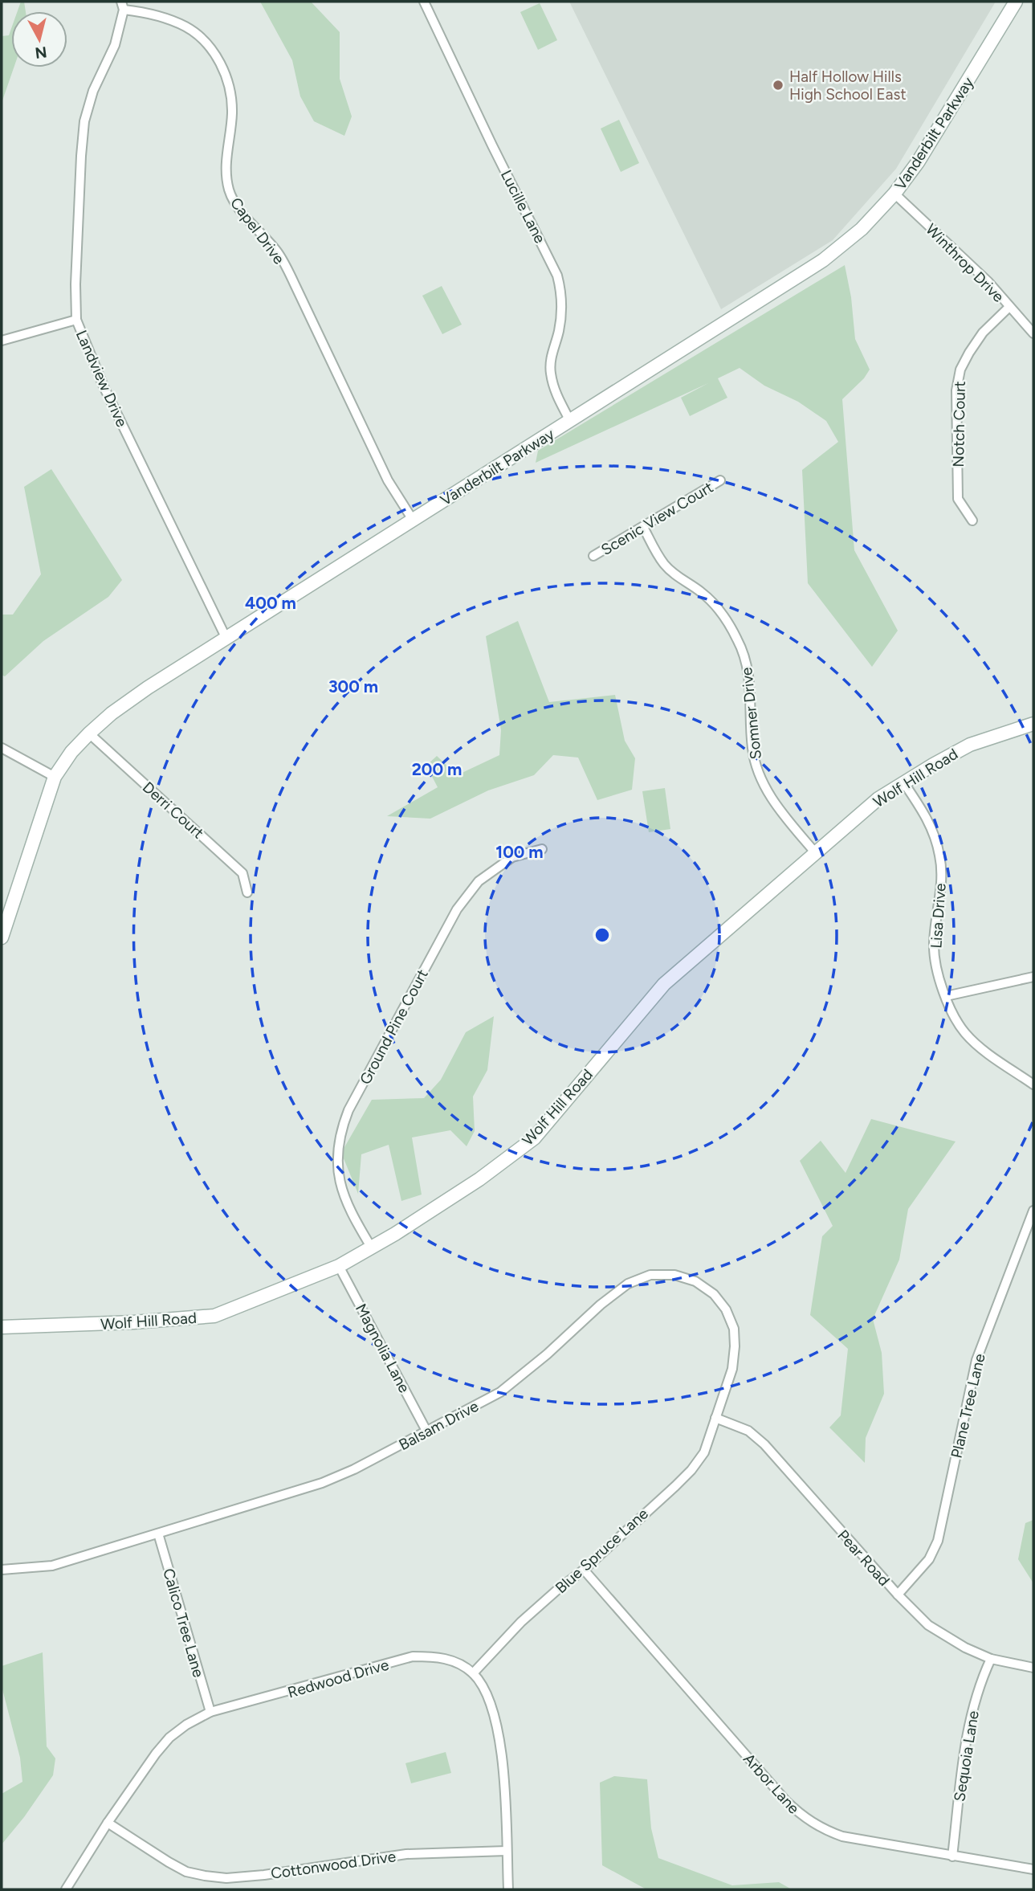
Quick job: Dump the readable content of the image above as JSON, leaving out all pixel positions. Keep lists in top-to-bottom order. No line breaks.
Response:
{"streets":{"main road":["Vanderbilt Parkway","Wolf Hill Road"],"street":["Lucille Lane","Capel Drive","Winthrop Drive","Landview Drive","Notch Court","Scenic View Court","Somner Drive","Derri Court","Lisa Drive","Ground Pine Court","Magnolia Lane","Plane Tree Lane","Balsam Drive","Blue Spruce Lane","Pear Road","Calico Tree Lane","Redwood Drive","Sequoia Lane","Arbor Lane","Cottonwood Drive"]},"crossings":[["Vanderbilt Parkway","Lucille Lane"],["Vanderbilt Parkway","Capel Drive"],["Vanderbilt Parkway","Winthrop Drive"],["Vanderbilt Parkway","Landview Drive"],["Vanderbilt Parkway","Derri Court"],["Capel Drive","Landview Drive"],["Winthrop Drive","Notch Court"],["Scenic View Court","Somner Drive"],["Somner Drive","Wolf Hill Road"],["Wolf Hill Road","Lisa Drive"],["Wolf Hill Road","Ground Pine Court"],["Wolf Hill Road","Magnolia Lane"],["Magnolia Lane","Balsam Drive"],["Plane Tree Lane","Pear Road"],["Balsam Drive","Blue Spruce Lane"],["Balsam Drive","Pear Road"],["Balsam Drive","Calico Tree Lane"],["Blue Spruce Lane","Pear Road"],["Blue Spruce Lane","Redwood Drive"],["Blue Spruce Lane","Arbor Lane"],["Pear Road","Sequoia Lane"],["Calico Tree Lane","Redwood Drive"],["Redwood Drive","Cottonwood Drive"],["Sequoia Lane","Arbor Lane"]],"places":["Half Hollow Hills High School East"],"north":"bottom","rings":["400 m","300 m","200 m","100 m"]}
